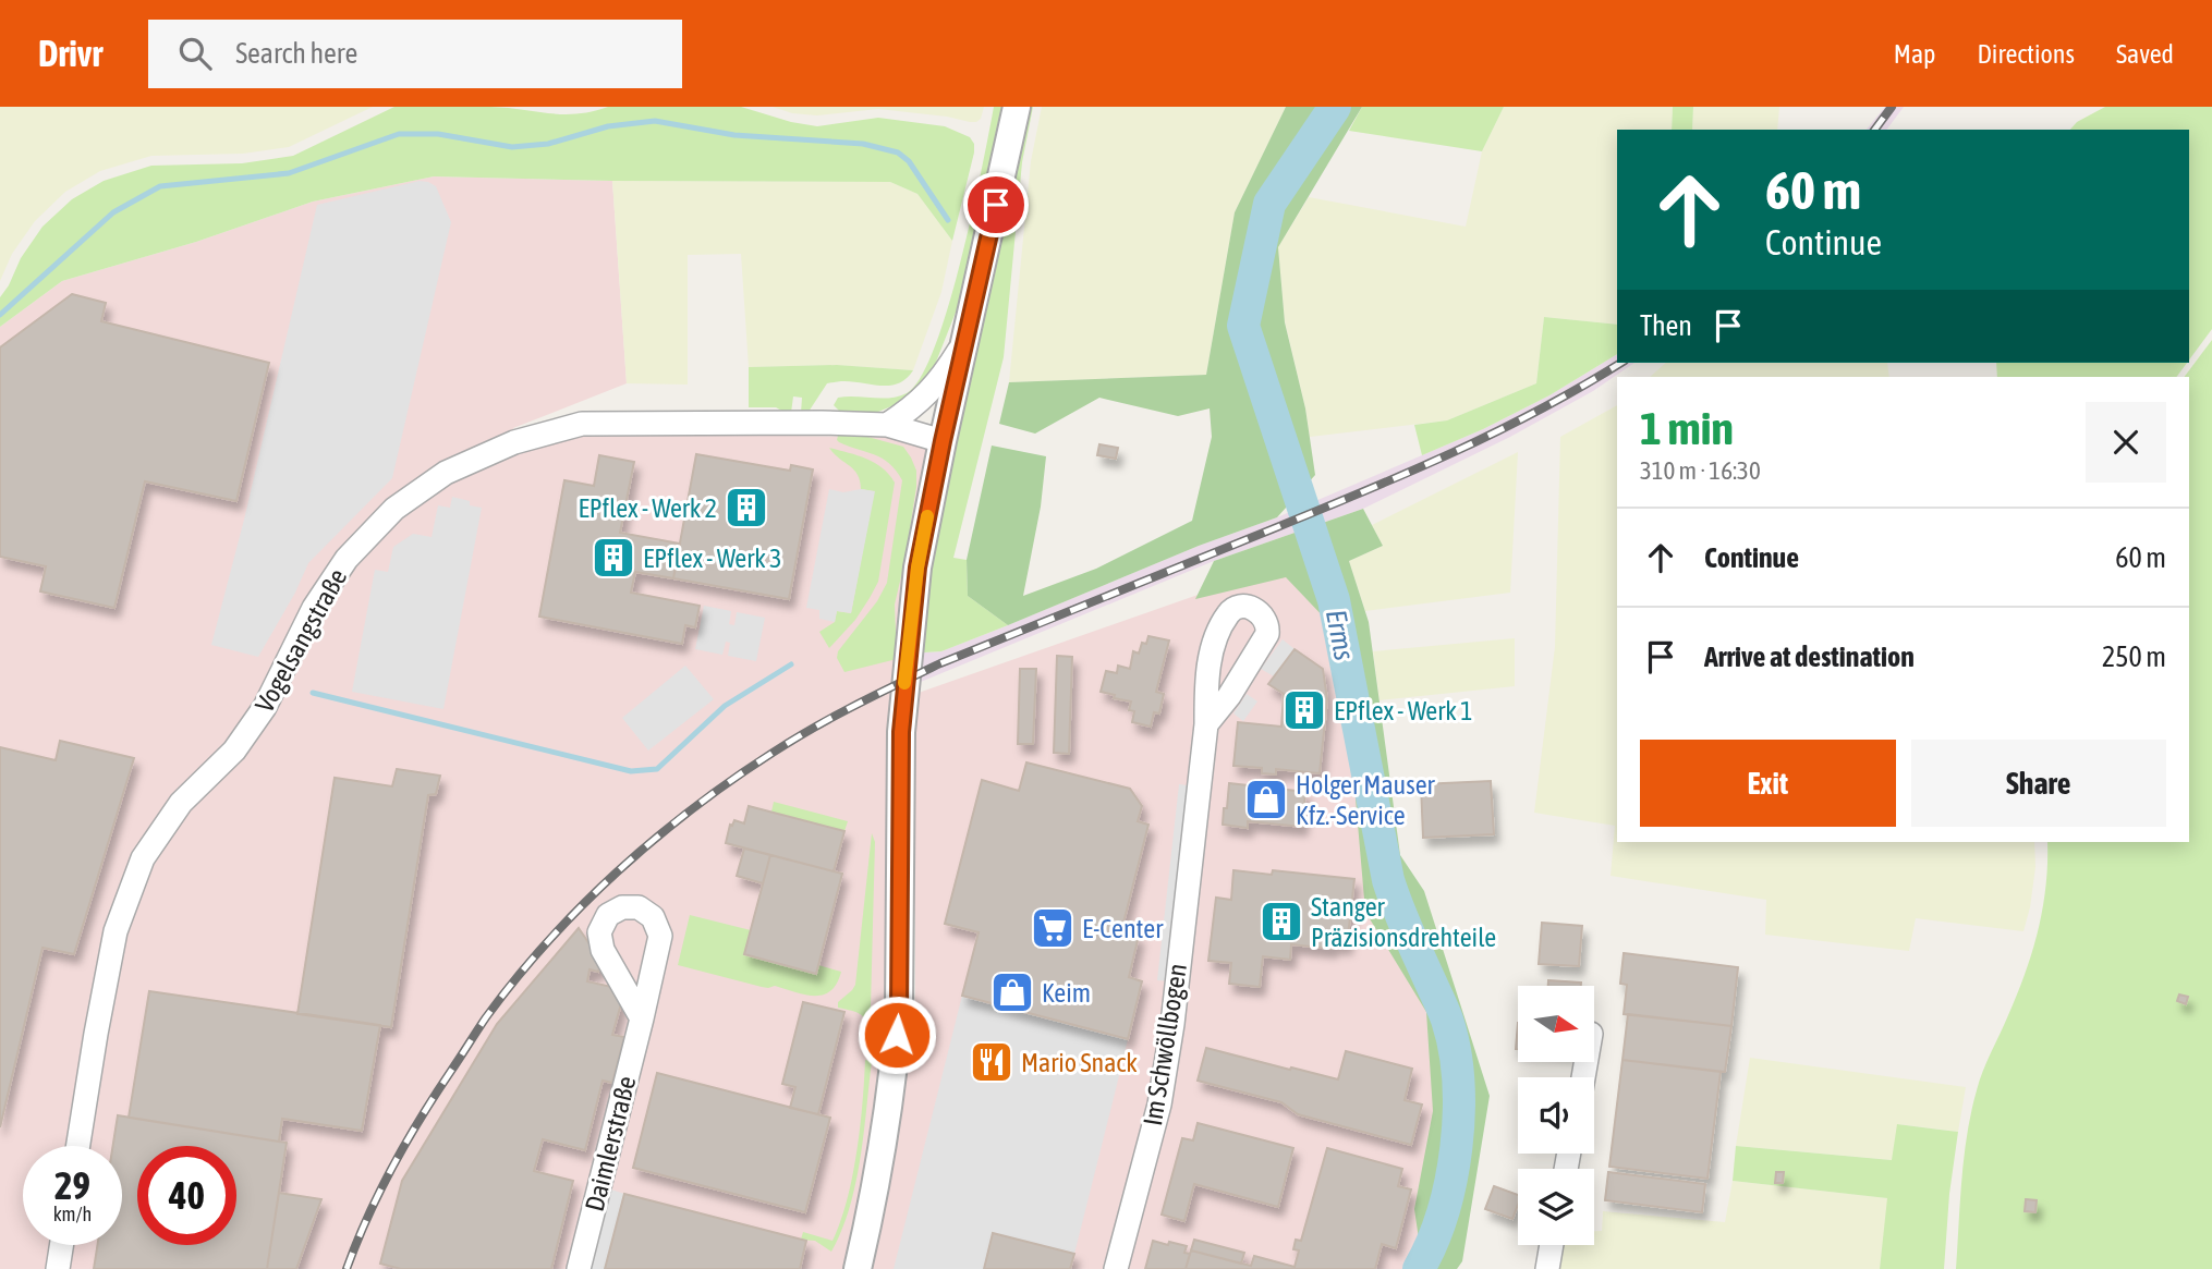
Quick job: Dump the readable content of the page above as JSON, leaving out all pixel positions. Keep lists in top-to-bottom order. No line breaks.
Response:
{"streets":{"street":["Vogelsangstraße","Im Schwöllbogen","Daimlerstraße"]},"water":["Erms"],"places":{"building":["EPflex - Werk 2","EPflex - Werk 3","EPflex - Werk 1","Stanger Präzisionsdrehteile"],"shop":["Holger Mauser Kfz.-Service","Keim"],"supermarket":["E-Center"],"restaurant":["Mario Snack"]},"north":"right","page":{"header":"Drivr","search":"Search here","nav":["Map","Directions","Saved"],"turn":["60 m","Continue"],"then":"Then","heading":["1 min","310 m · 16:30"],"list":[{"name":"Continue","value":"60 m"},{"name":"Arrive at destination","value":"250 m"}],"buttons":["Exit","Share"],"speed":"29 km/h","limit":"40"}}
